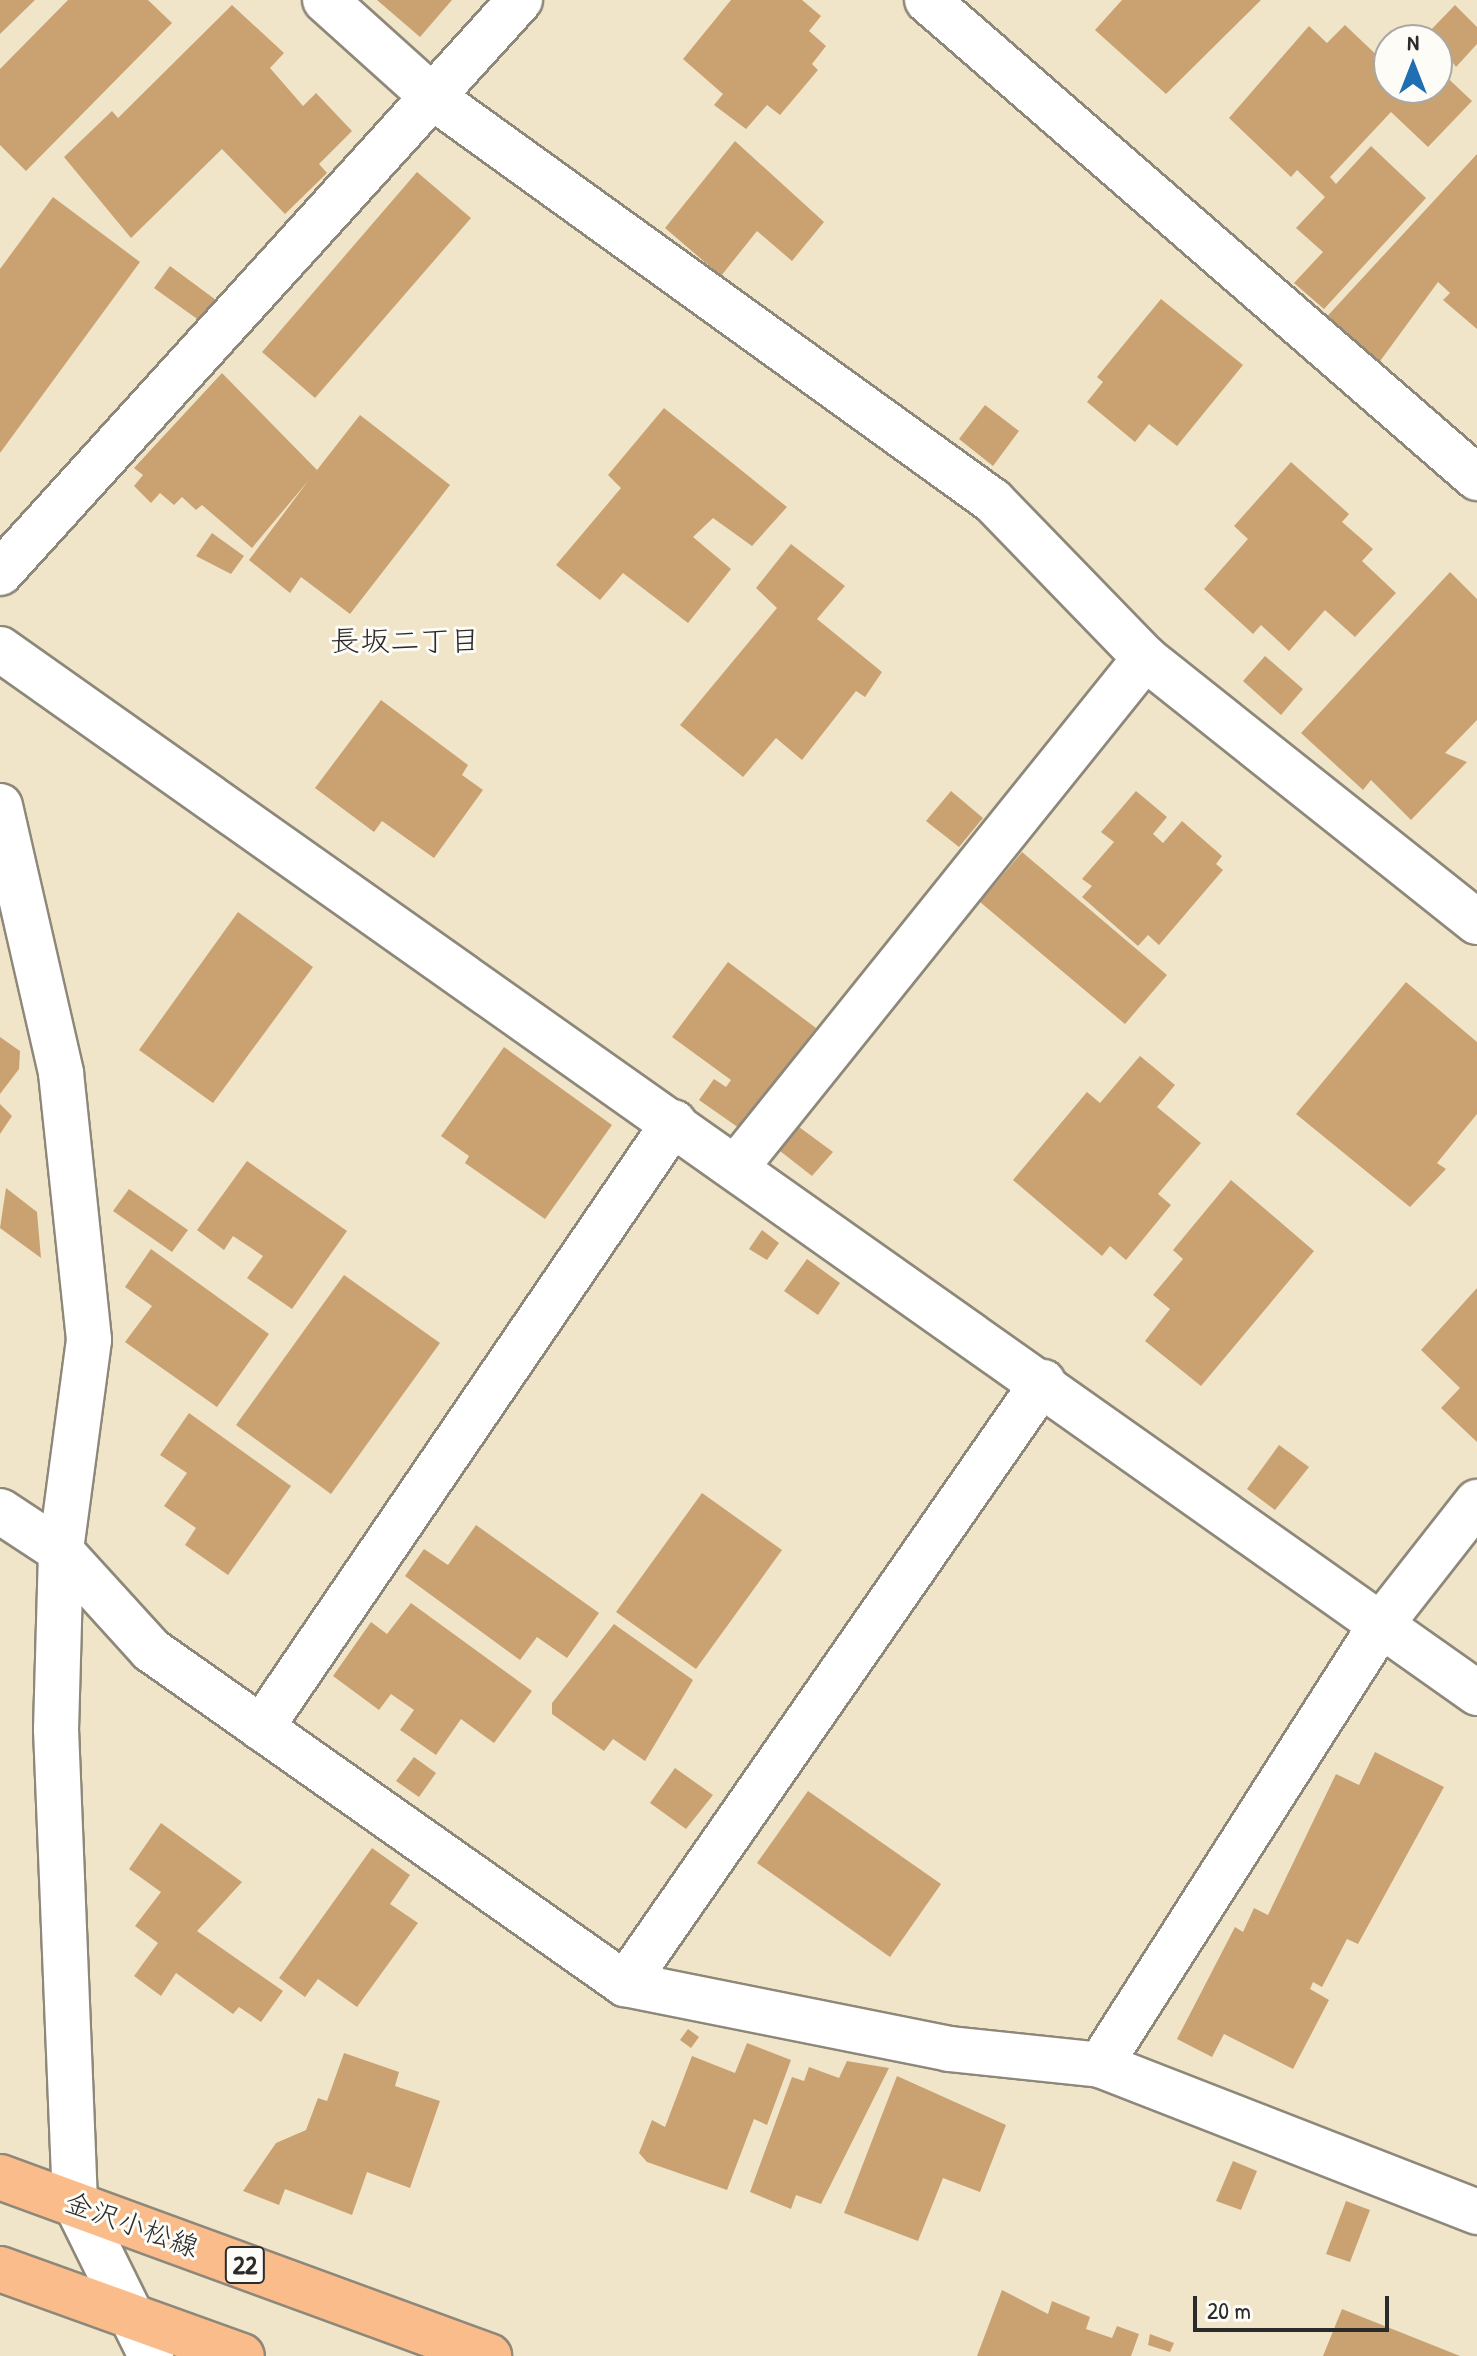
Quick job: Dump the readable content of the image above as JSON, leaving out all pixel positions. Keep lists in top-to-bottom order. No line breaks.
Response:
{"streets":{"main road":["金沢小松線","22"]},"districts":["長坂二丁目"],"scale_bar":"20 m","north":"top"}
